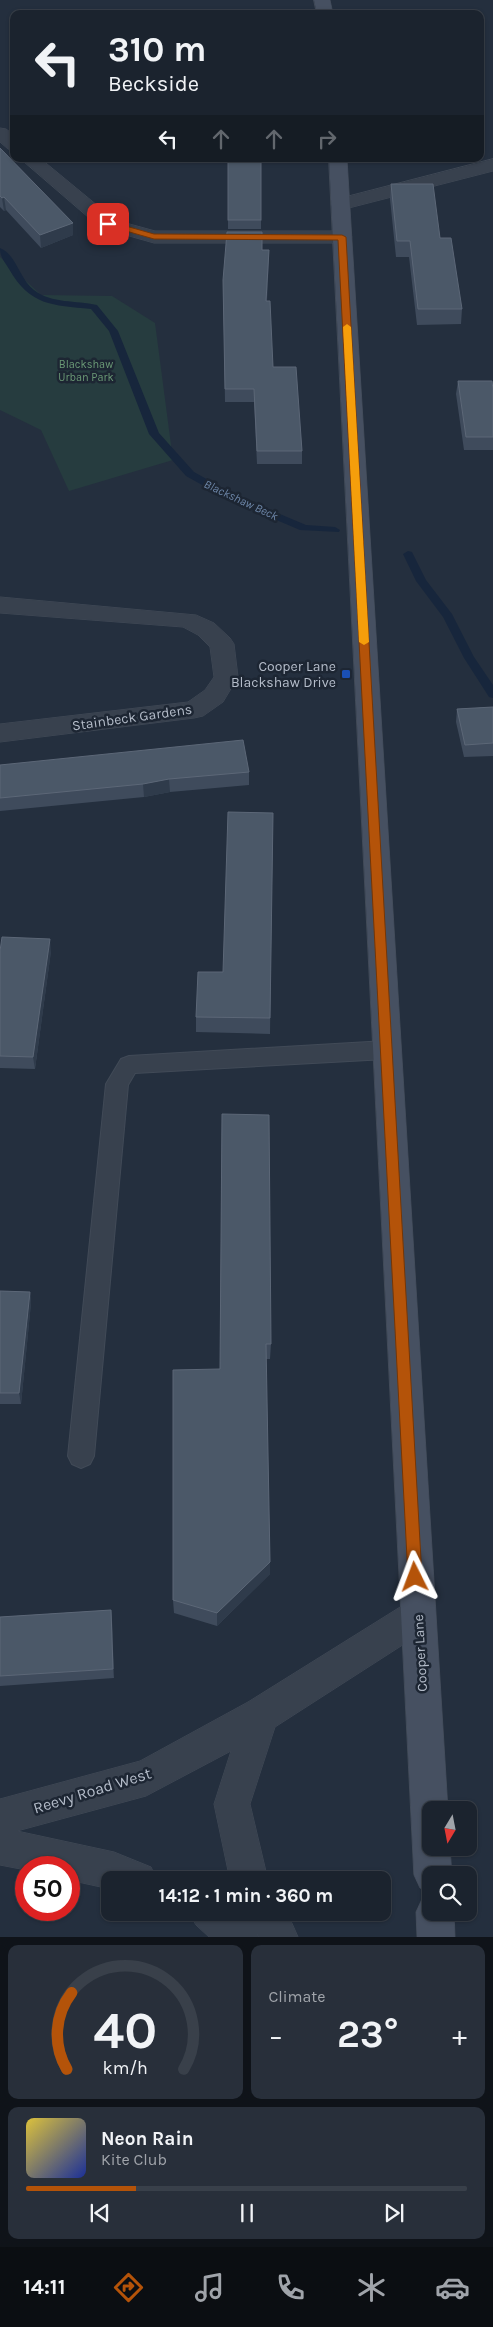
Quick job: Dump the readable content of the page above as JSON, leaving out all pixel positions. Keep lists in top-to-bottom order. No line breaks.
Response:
{"streets":{"main road":["Cooper Lane"],"street":["Stainbeck Gardens","Reevy Road West"]},"crossings":[["Cooper Lane","Reevy Road West"]],"water":["Blackshaw Beck"],"parks":["Blackshaw Urban Park"],"places":{"transit":["Cooper Lane Blackshaw Drive"]},"north":"bottom","page":{"turn":["310 m","Beckside"],"limit":"50","trip":"14:12 · 1 min · 360 m","tile":"Climate","heat":["−","23°","+"],"song":["Neon Rain","Kite Club"],"tabs":"14:11","gauge":["40","km/h"]}}
